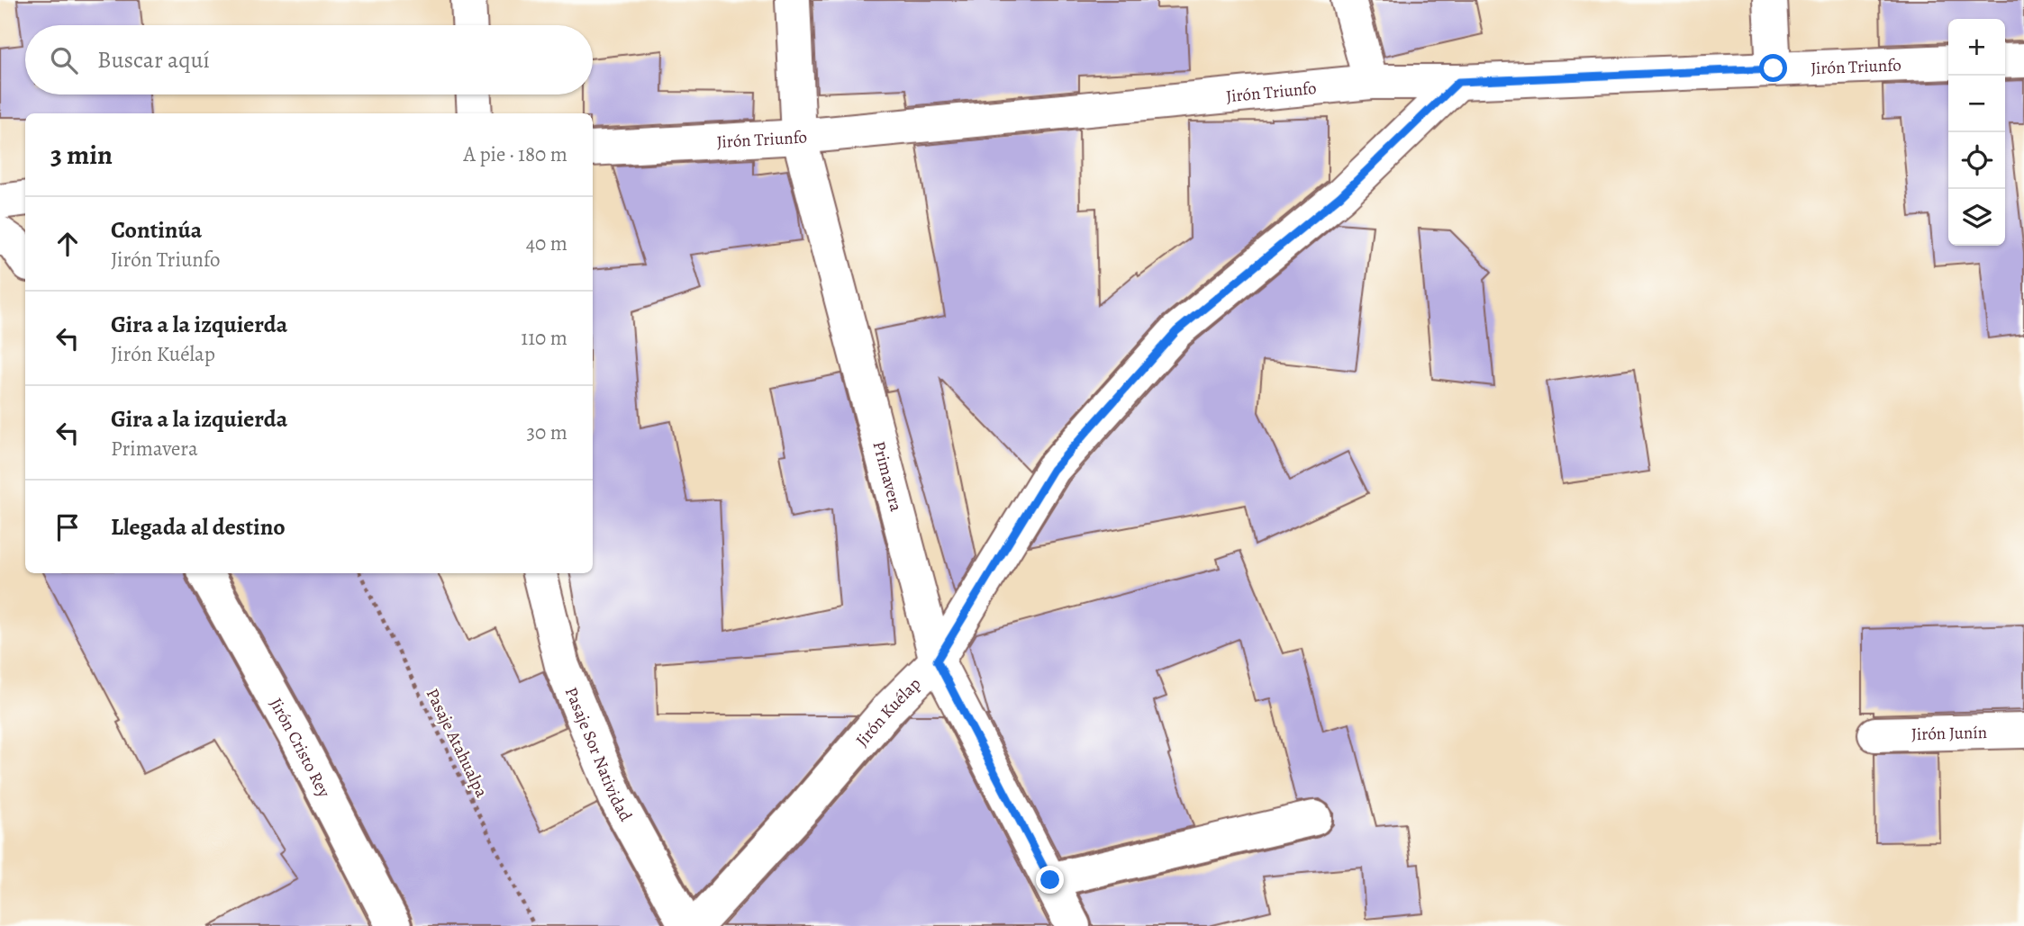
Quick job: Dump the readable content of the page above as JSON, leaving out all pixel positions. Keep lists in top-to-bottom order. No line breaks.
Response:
{"streets":{"street":["Jirón Triunfo","Primavera","Jirón Kuélap","Jirón Junín","Jirón Cristo Rey","Pasaje Sor Natividad"],"path":["Pasaje Atahualpa"]},"crossings":[["Jirón Triunfo","Primavera"],["Jirón Triunfo","Jirón Kuélap"],["Primavera","Jirón Kuélap"]],"page":{"map_buttons":["+","−"],"search":"Buscar aquí","heading":["3 min","A pie · 180 m"],"list":[["Continúa","Jirón Triunfo","40 m"],["Gira a la izquierda","Jirón Kuélap","110 m"],["Gira a la izquierda","Primavera","30 m"],"Llegada al destino"]}}
